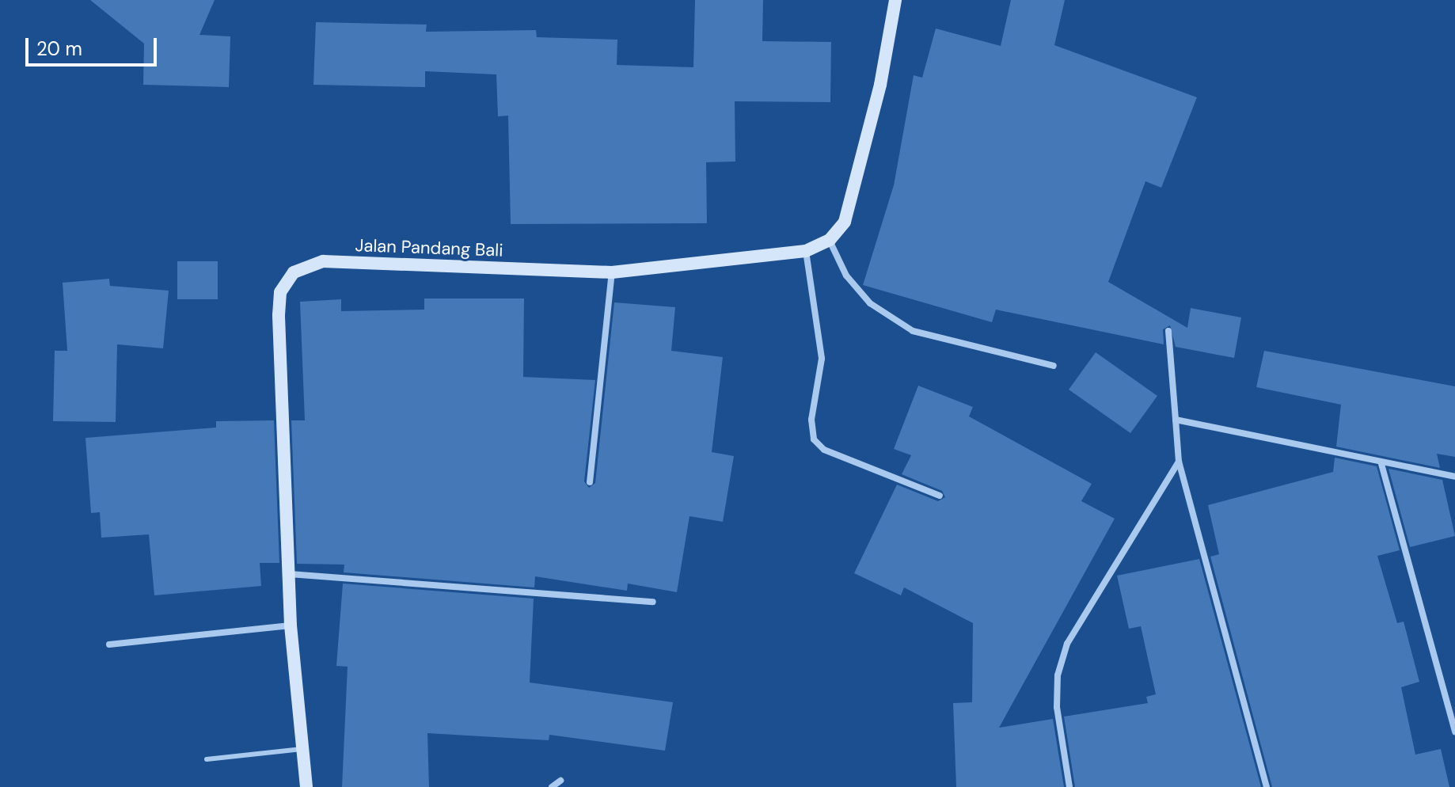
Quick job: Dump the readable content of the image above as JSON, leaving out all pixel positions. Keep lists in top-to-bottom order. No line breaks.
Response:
{"streets":{"street":["Jalan Pandang Bali"]},"scale_bar":"20 m"}
